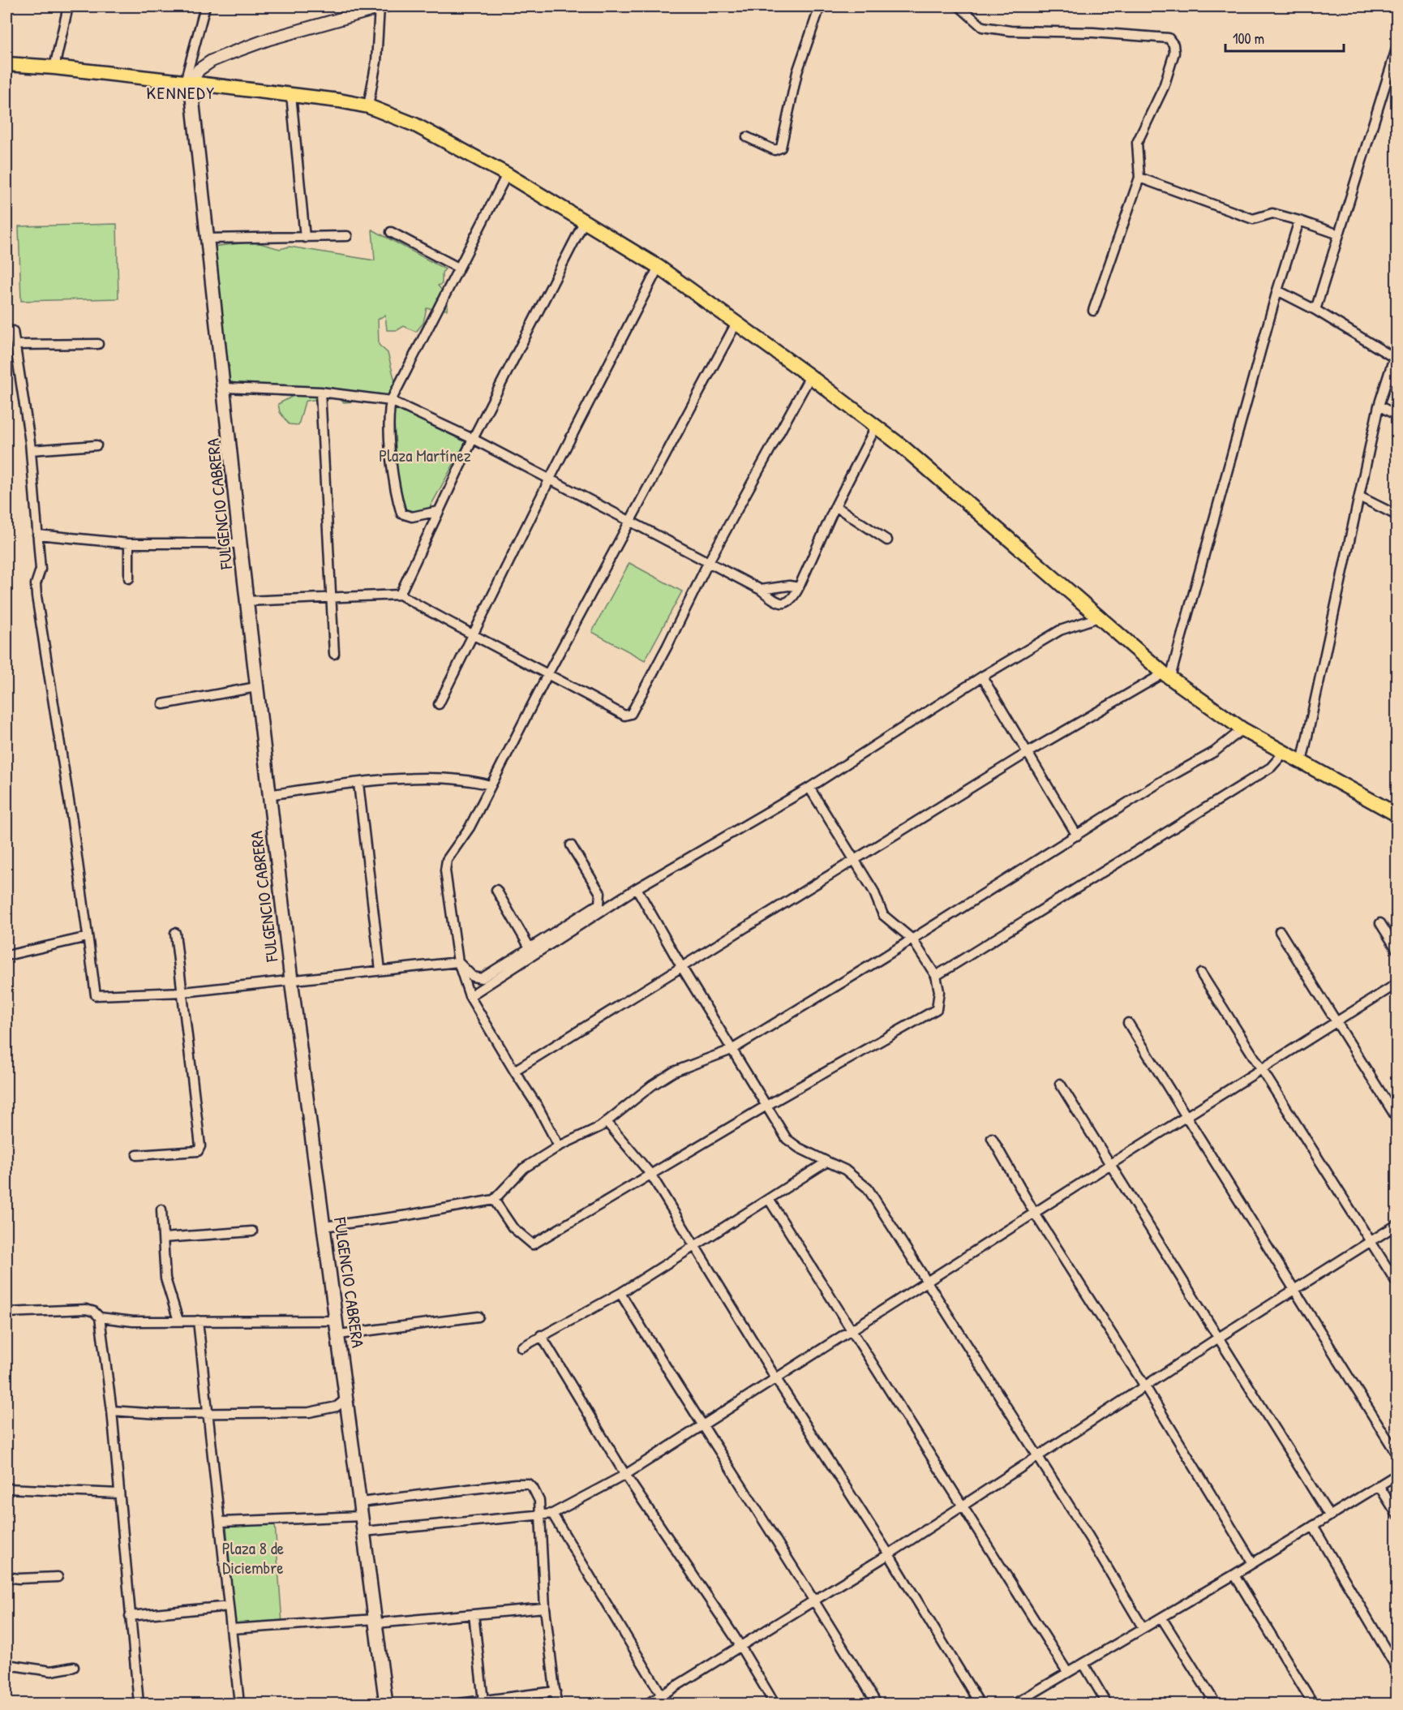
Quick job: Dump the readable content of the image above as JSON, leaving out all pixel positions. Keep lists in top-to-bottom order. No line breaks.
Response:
{"streets":{"main road":["FULGENCIO CABRERA"]},"districts":["KENNEDY"],"parks":["Plaza Martínez","Plaza 8 de Diciembre"],"scale_bar":"100 m"}
